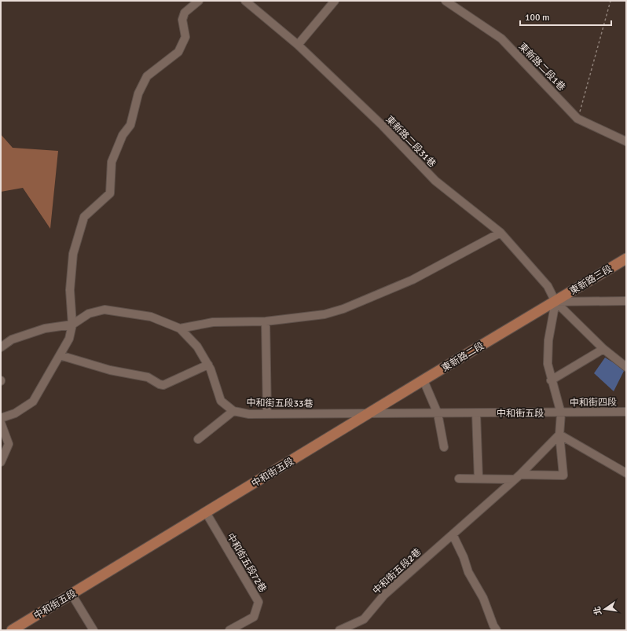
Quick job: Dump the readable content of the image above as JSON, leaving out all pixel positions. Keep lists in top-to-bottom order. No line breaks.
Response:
{"streets":{"main road":["東新路三段","東新路二段","中和街五段"],"street":["東新路二段1巷","東新路二段31巷","中和街四段","中和街五段33巷","中和街五段72巷","中和街五段2巷"]},"crossings":[["東新路二段31巷","東新路三段"],["東新路二段31巷","東新路二段"],["東新路三段","東新路二段"],["東新路二段","中和街五段33巷"],["東新路二段","中和街五段"],["中和街四段","中和街五段"],["中和街五段33巷","中和街五段"],["中和街五段","中和街五段72巷"]],"scale_bar":"100 m","north":"left"}
